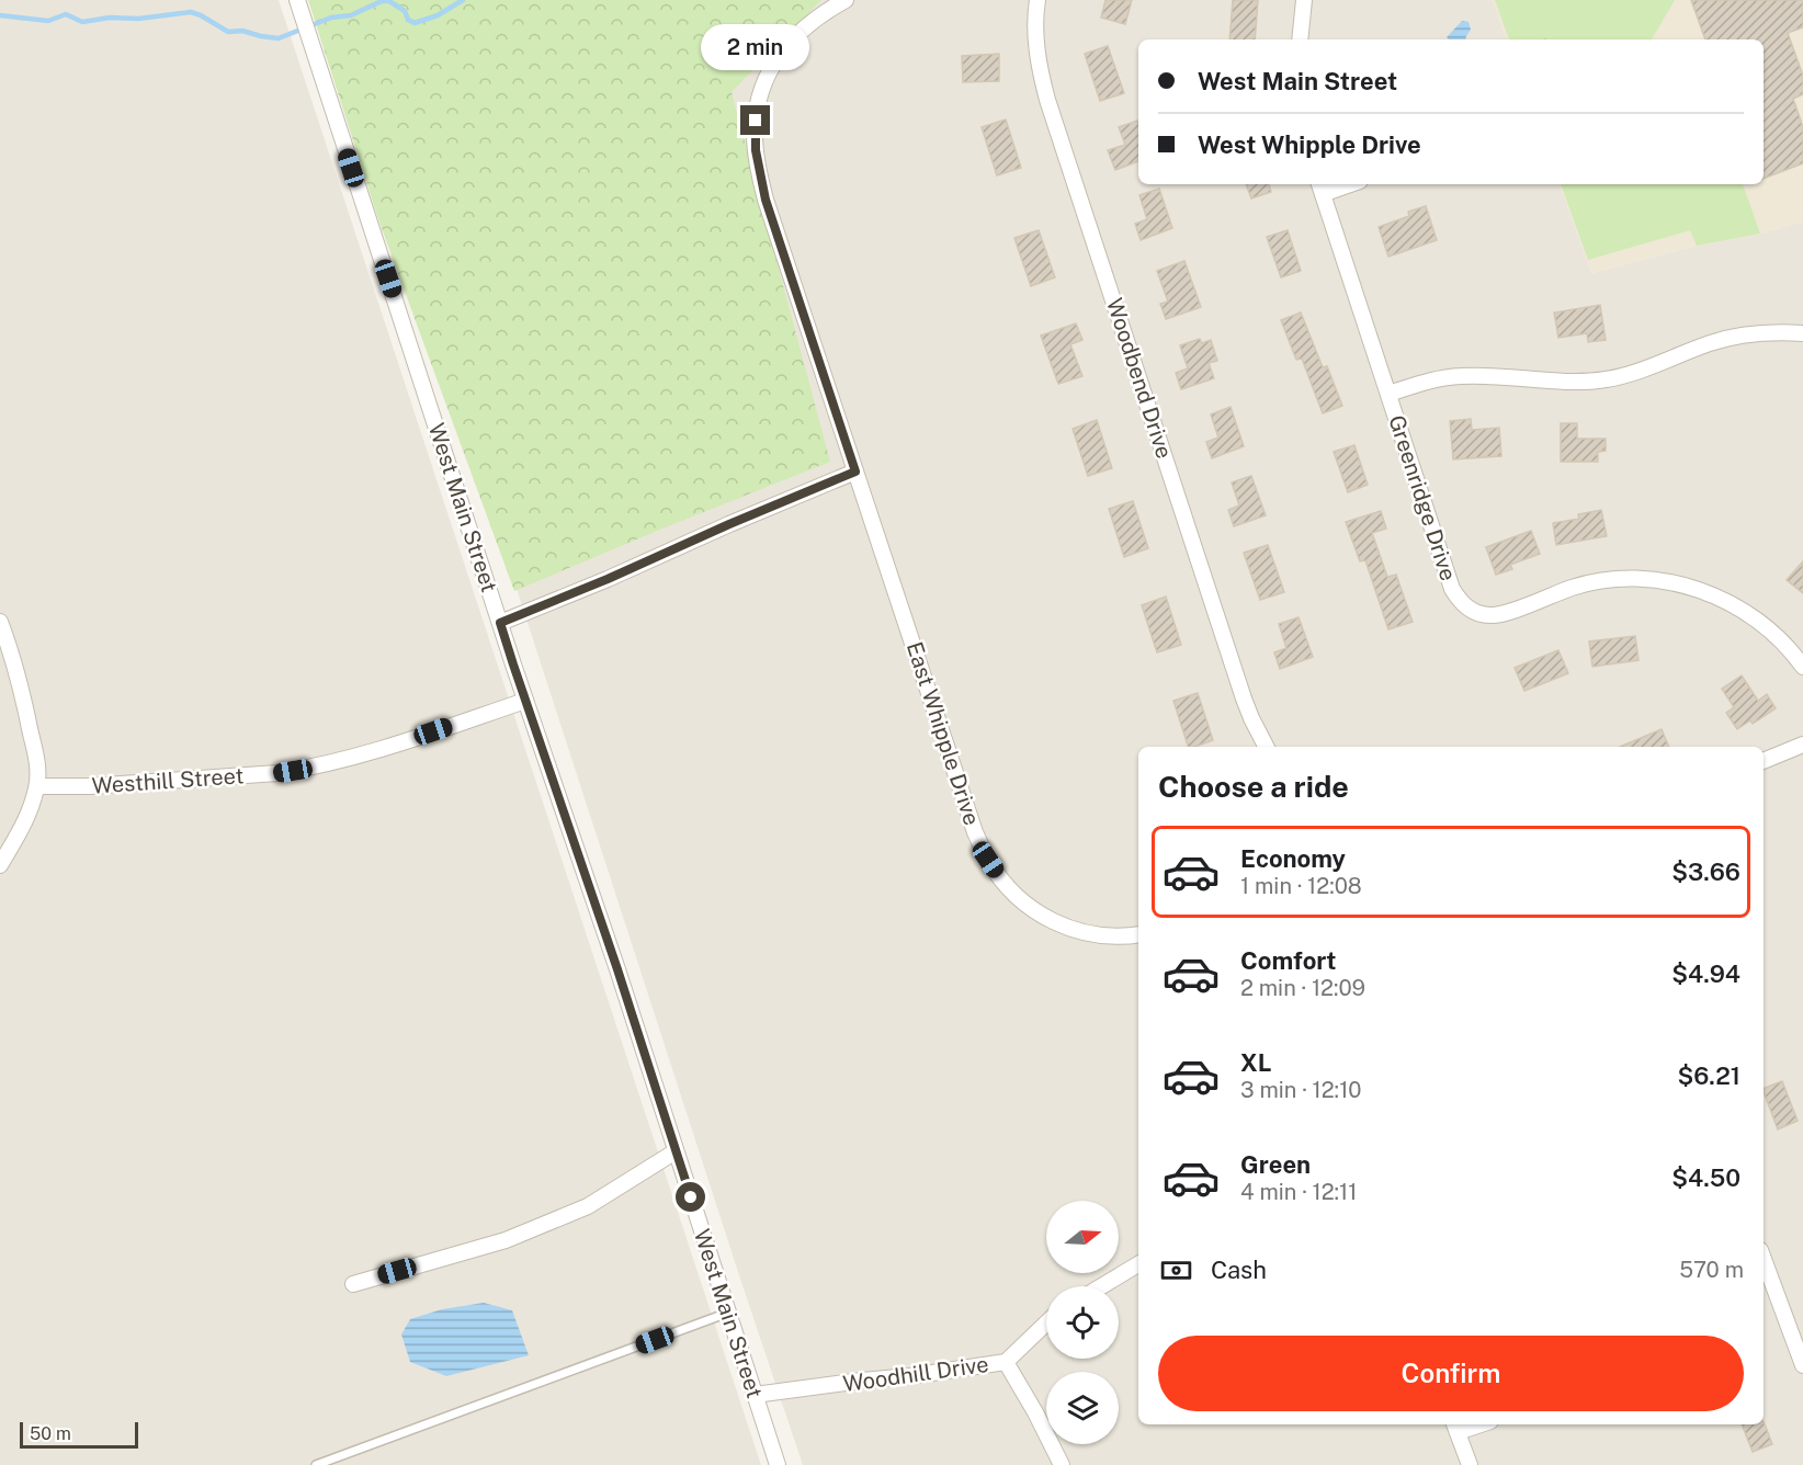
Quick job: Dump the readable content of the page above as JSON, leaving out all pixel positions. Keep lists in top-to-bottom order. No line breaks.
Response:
{"streets":{"street":["Woodbend Drive","Greenridge Drive","West Main Street","East Whipple Drive","Westhill Street","Woodhill Drive"]},"crossings":[["West Main Street","Westhill Street"],["West Main Street","Woodhill Drive"]],"scale_bar":"50 m","north":"right","page":{"bubble":"2 min","banner":["West Main Street","West Whipple Drive"],"heading":"Choose a ride","list":[{"name":"Economy","note":"1 min · 12:08","value":"$3.66"},{"name":"Comfort","note":"2 min · 12:09","value":"$4.94"},{"name":"XL","note":"3 min · 12:10","value":"$6.21"},{"name":"Green","note":"4 min · 12:11","value":"$4.50"}],"pay":["Cash","570 m"],"buttons":"Confirm","scale":"50 m"}}
